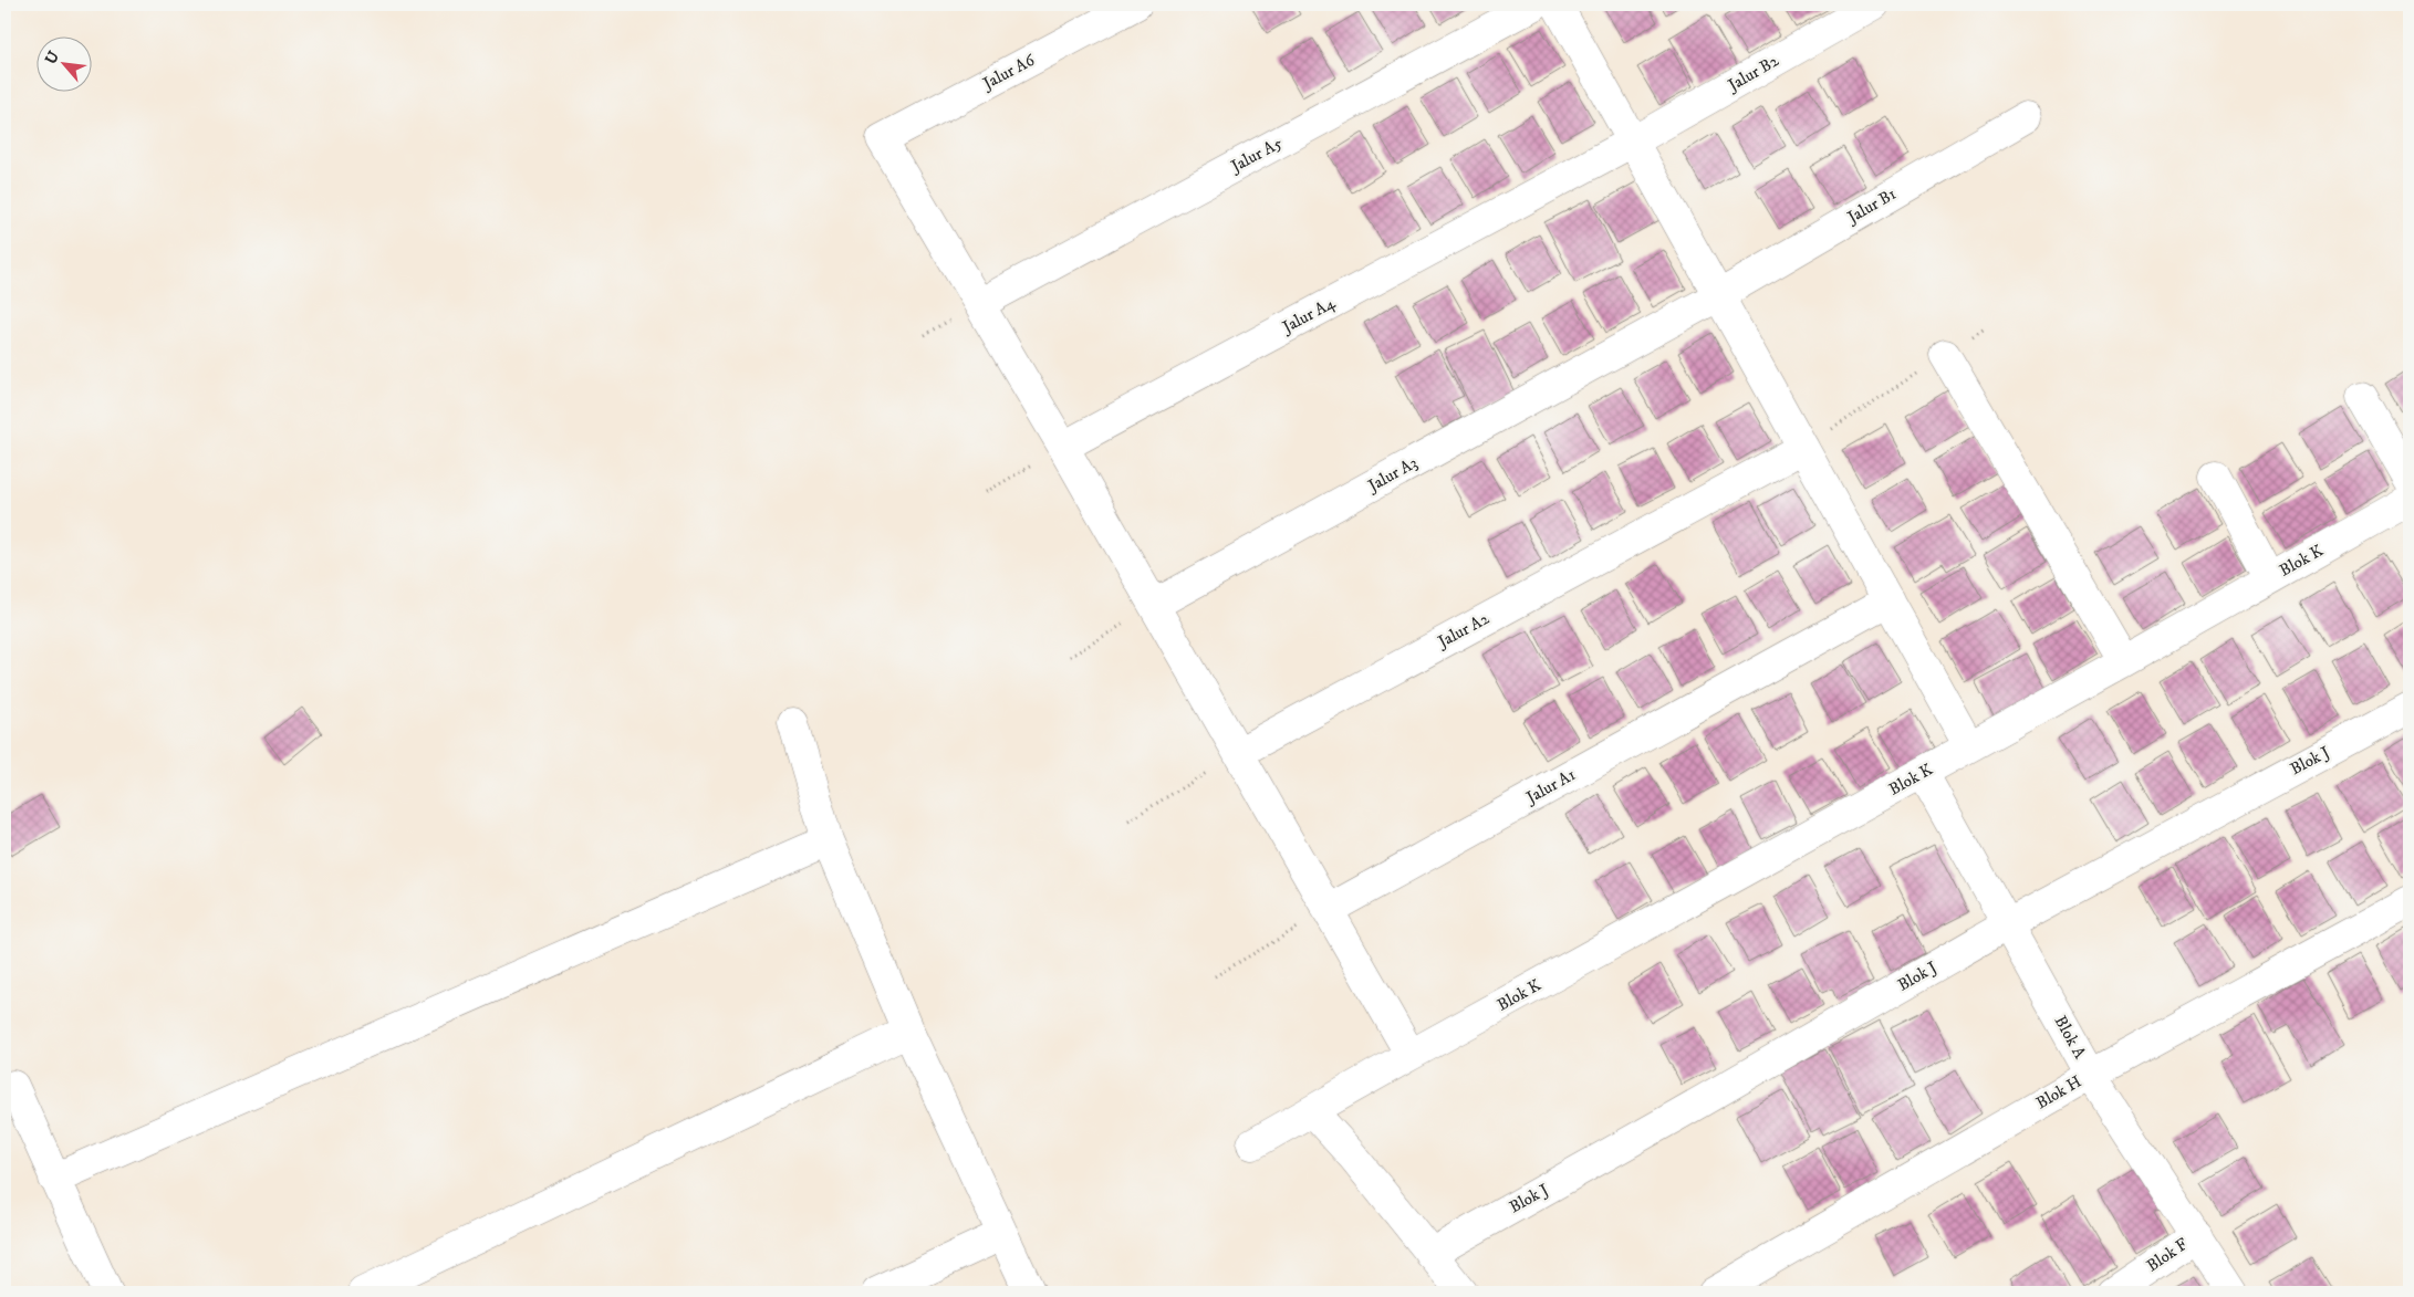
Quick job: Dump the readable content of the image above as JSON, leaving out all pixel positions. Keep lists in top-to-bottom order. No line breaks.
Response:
{"streets":{"street":["Jalur A6","Jalur B2","Jalur A5","Jalur B1","Jalur A4","Jalur A3","Blok K","Jalur A2","Blok J","Jalur A1","Blok A","Blok H","Blok F"]},"crossings":[["Jalur A6","Jalur A5"],["Jalur B2","Jalur A4"],["Jalur B1","Jalur A3"],["Blok K","Blok A"],["Blok J","Blok A"],["Blok A","Blok H"],["Blok A","Blok F"]],"north":"top left"}
